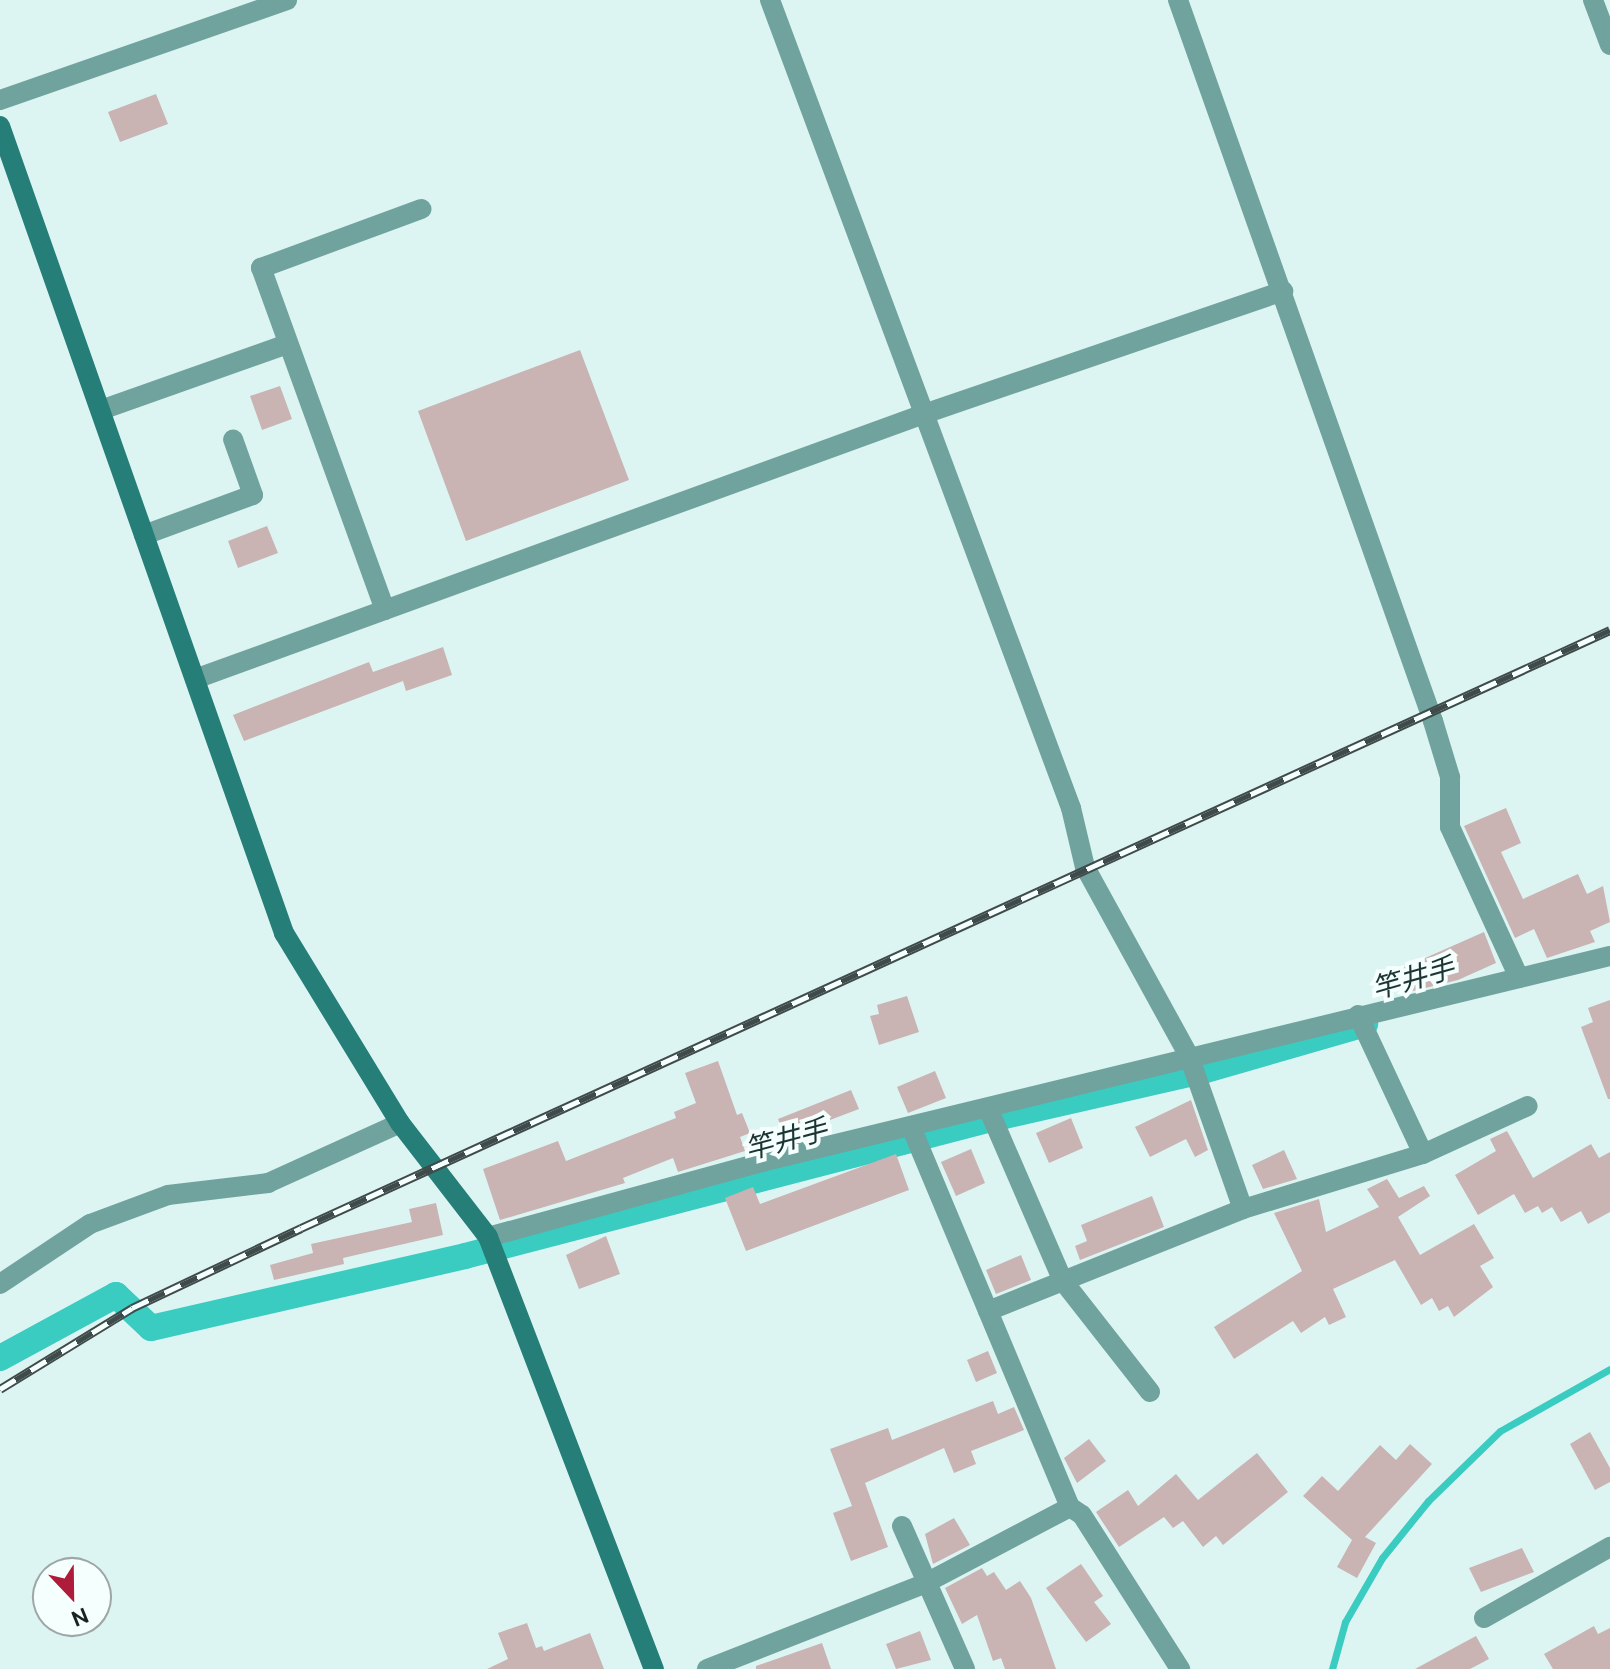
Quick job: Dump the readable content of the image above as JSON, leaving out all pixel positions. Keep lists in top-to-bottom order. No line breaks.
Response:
{"water":["竿井手"],"north":"bottom"}
